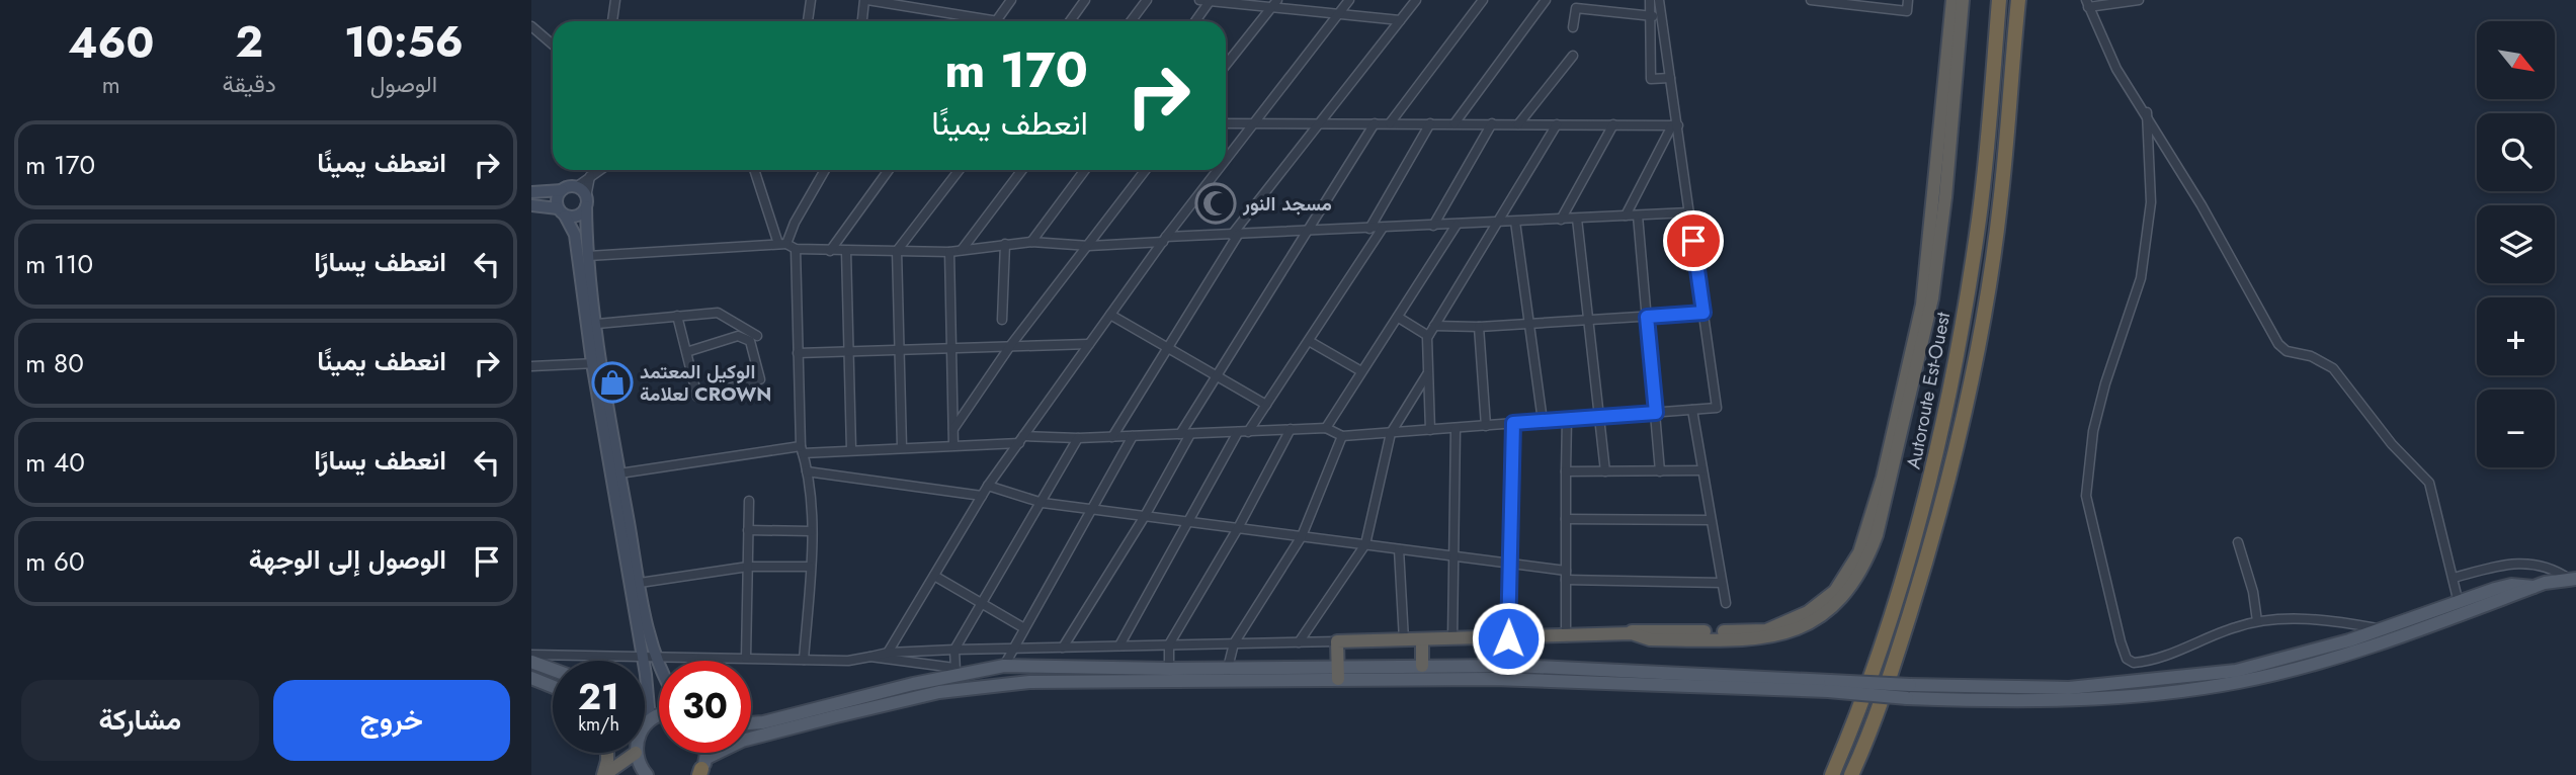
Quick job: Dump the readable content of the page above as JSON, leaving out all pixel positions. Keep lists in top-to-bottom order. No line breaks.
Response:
{"streets":{"highway":["Autoroute Est-Ouest"]},"places":{"mosque":["مسجد النور"],"shop":["الوكيل المعتمد لعلامة CROWN"]},"north":"bottom right","page":{"eta":["10:56","الوصول","2","دقيقة","460","m"],"map_buttons":["+","−"],"turn":["170 m","انعطف يمينًا"],"list":[{"name":"انعطف يمينًا","value":"170 m"},{"name":"انعطف يسارًا","value":"110 m"},{"name":"انعطف يمينًا","value":"80 m"},{"name":"انعطف يسارًا","value":"40 m"},{"name":"الوصول إلى الوجهة","value":"60 m"}],"speed":"21 km/h","limit":"30","buttons":["خروج","مشاركة"]}}
